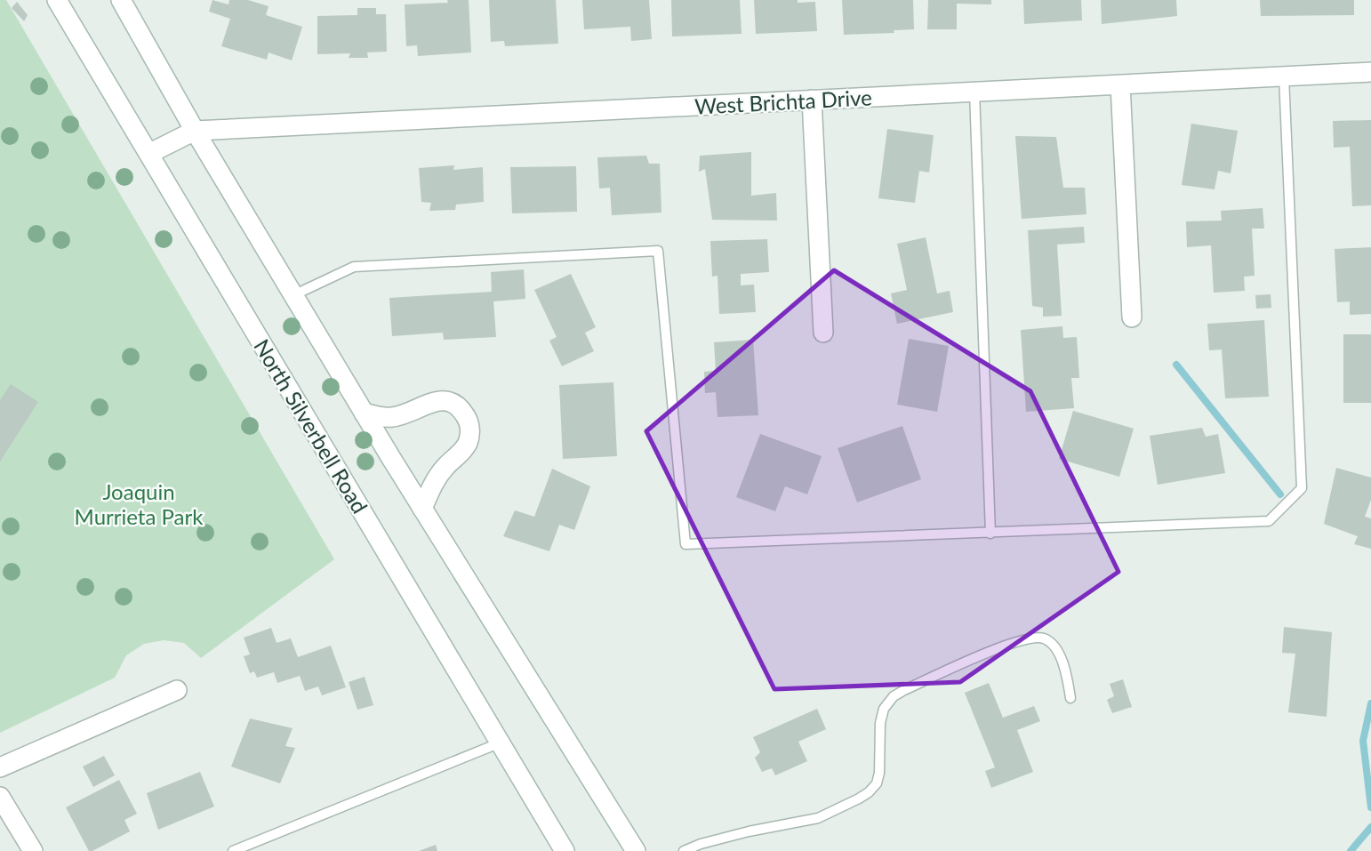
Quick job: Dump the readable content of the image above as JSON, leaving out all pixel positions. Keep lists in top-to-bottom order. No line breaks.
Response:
{"streets":{"street":["West Brichta Drive","North Silverbell Road"]},"parks":["Joaquin Murrieta Park"]}
